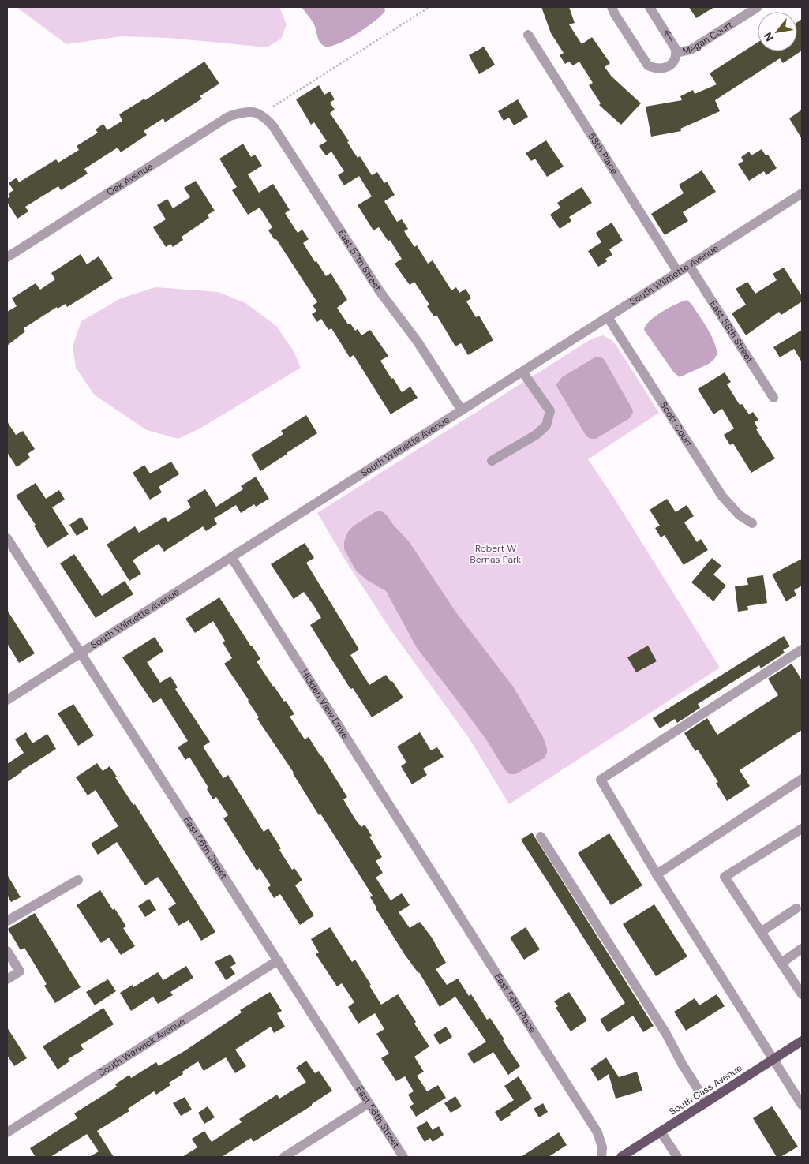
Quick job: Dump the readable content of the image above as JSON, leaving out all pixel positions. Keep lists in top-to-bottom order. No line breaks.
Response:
{"streets":{"main road":["South Cass Avenue"],"street":["Megan Court","58th Place","Oak Avenue","East 57th Street","South Wilmette Avenue","East 58th Street","Scott Court","Hidden View Drive","East 56th Street","East 56th Place","South Warwick Avenue"]},"crossings":[["58th Place","South Wilmette Avenue"],["Oak Avenue","East 57th Street"],["East 57th Street","South Wilmette Avenue"],["South Wilmette Avenue","East 58th Street"],["South Wilmette Avenue","Scott Court"],["South Wilmette Avenue","Hidden View Drive"],["South Wilmette Avenue","East 56th Street"],["Hidden View Drive","East 56th Place"],["East 56th Street","South Warwick Avenue"]],"parks":["Robert W Bernas Park"],"north":"bottom left"}
